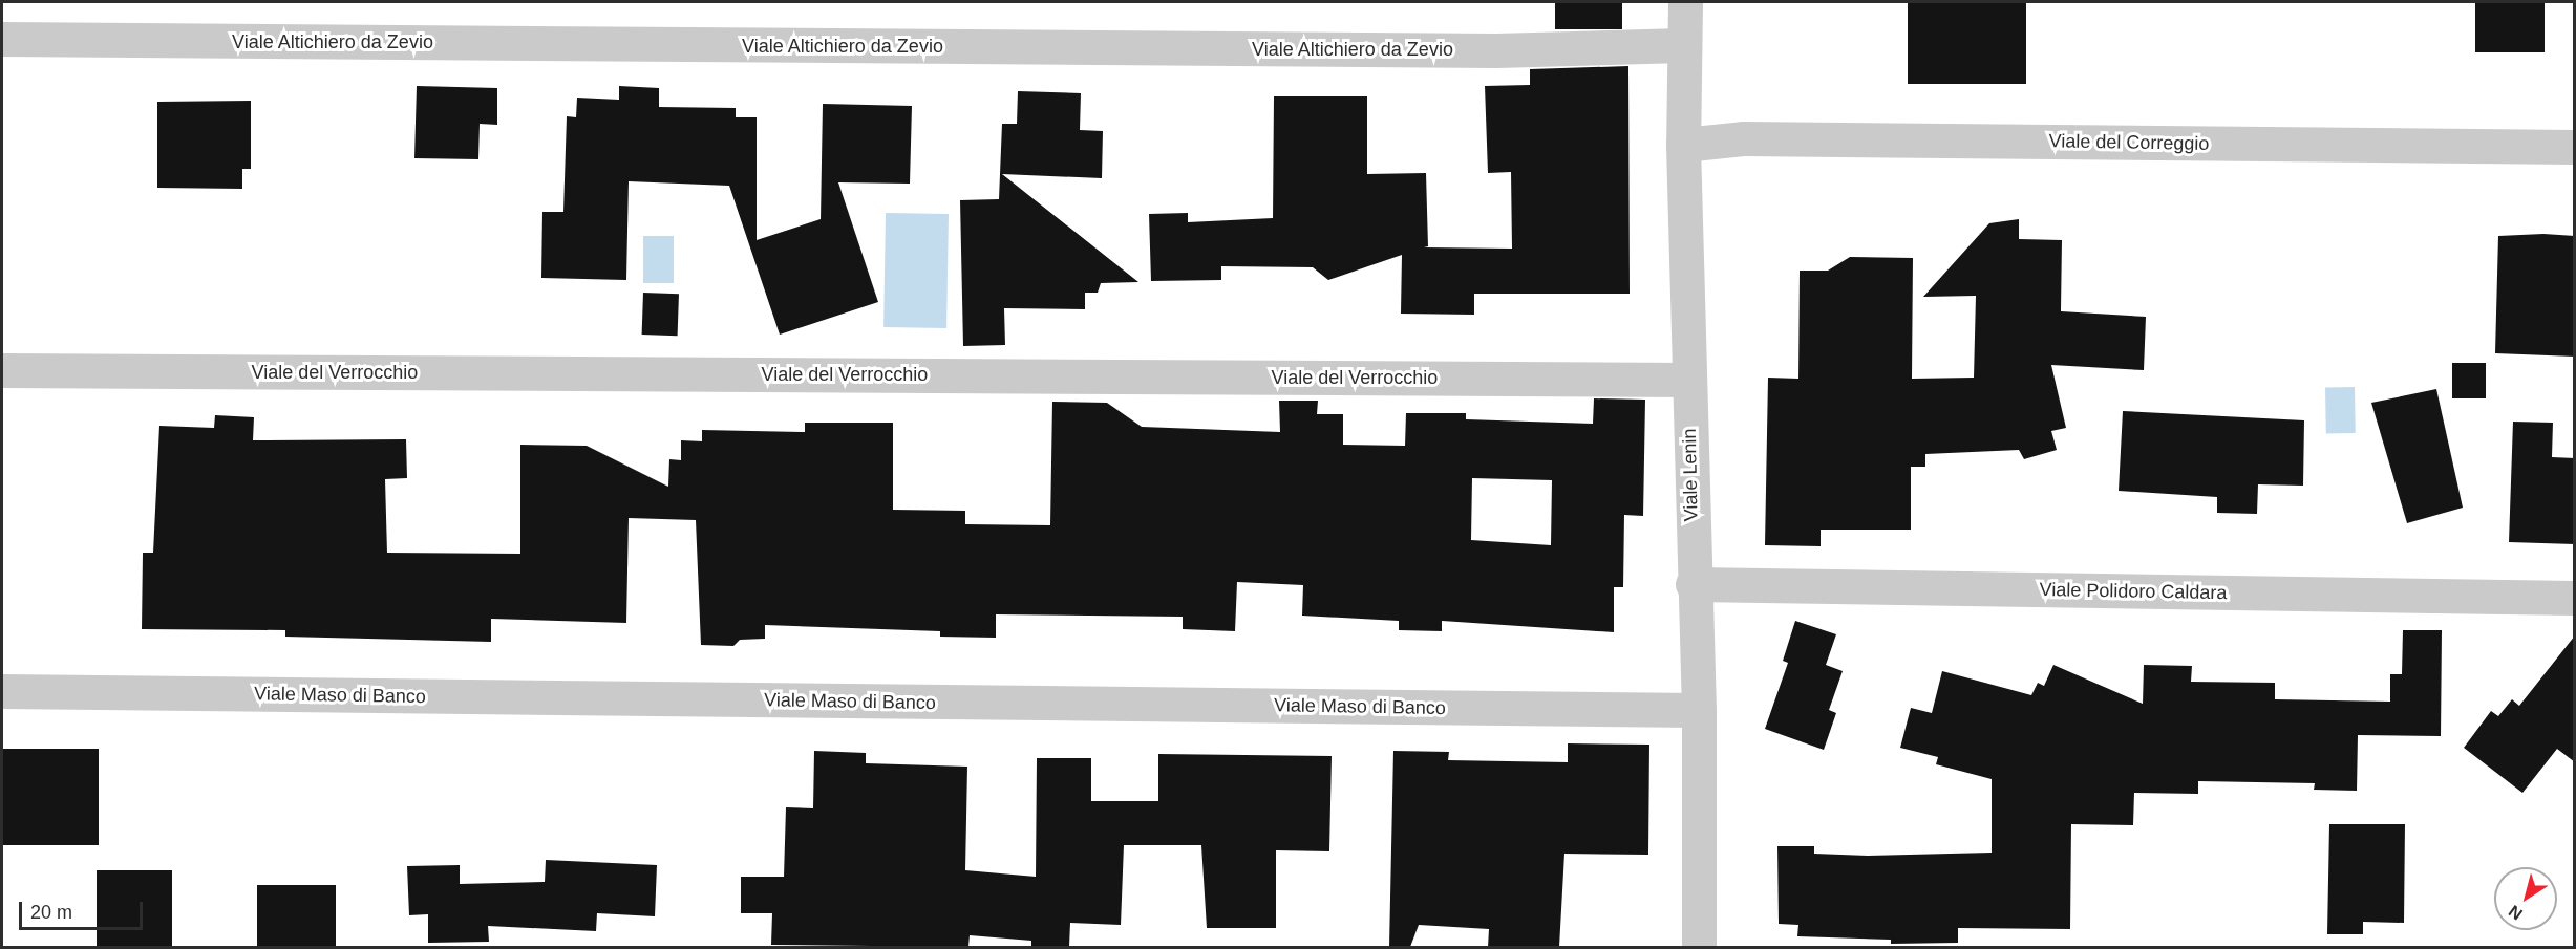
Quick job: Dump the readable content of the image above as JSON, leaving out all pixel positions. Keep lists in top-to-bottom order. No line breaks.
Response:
{"streets":{"street":["Viale Altichiero da Zevio","Viale del Correggio","Viale del Verrocchio","Viale Lenin","Viale Polidoro Caldara","Viale Maso di Banco"]},"crossings":[["Viale Altichiero da Zevio","Viale Lenin"],["Viale del Correggio","Viale Lenin"],["Viale del Verrocchio","Viale Lenin"],["Viale Lenin","Viale Polidoro Caldara"],["Viale Lenin","Viale Maso di Banco"]],"scale_bar":"20 m","north":"bottom left"}
